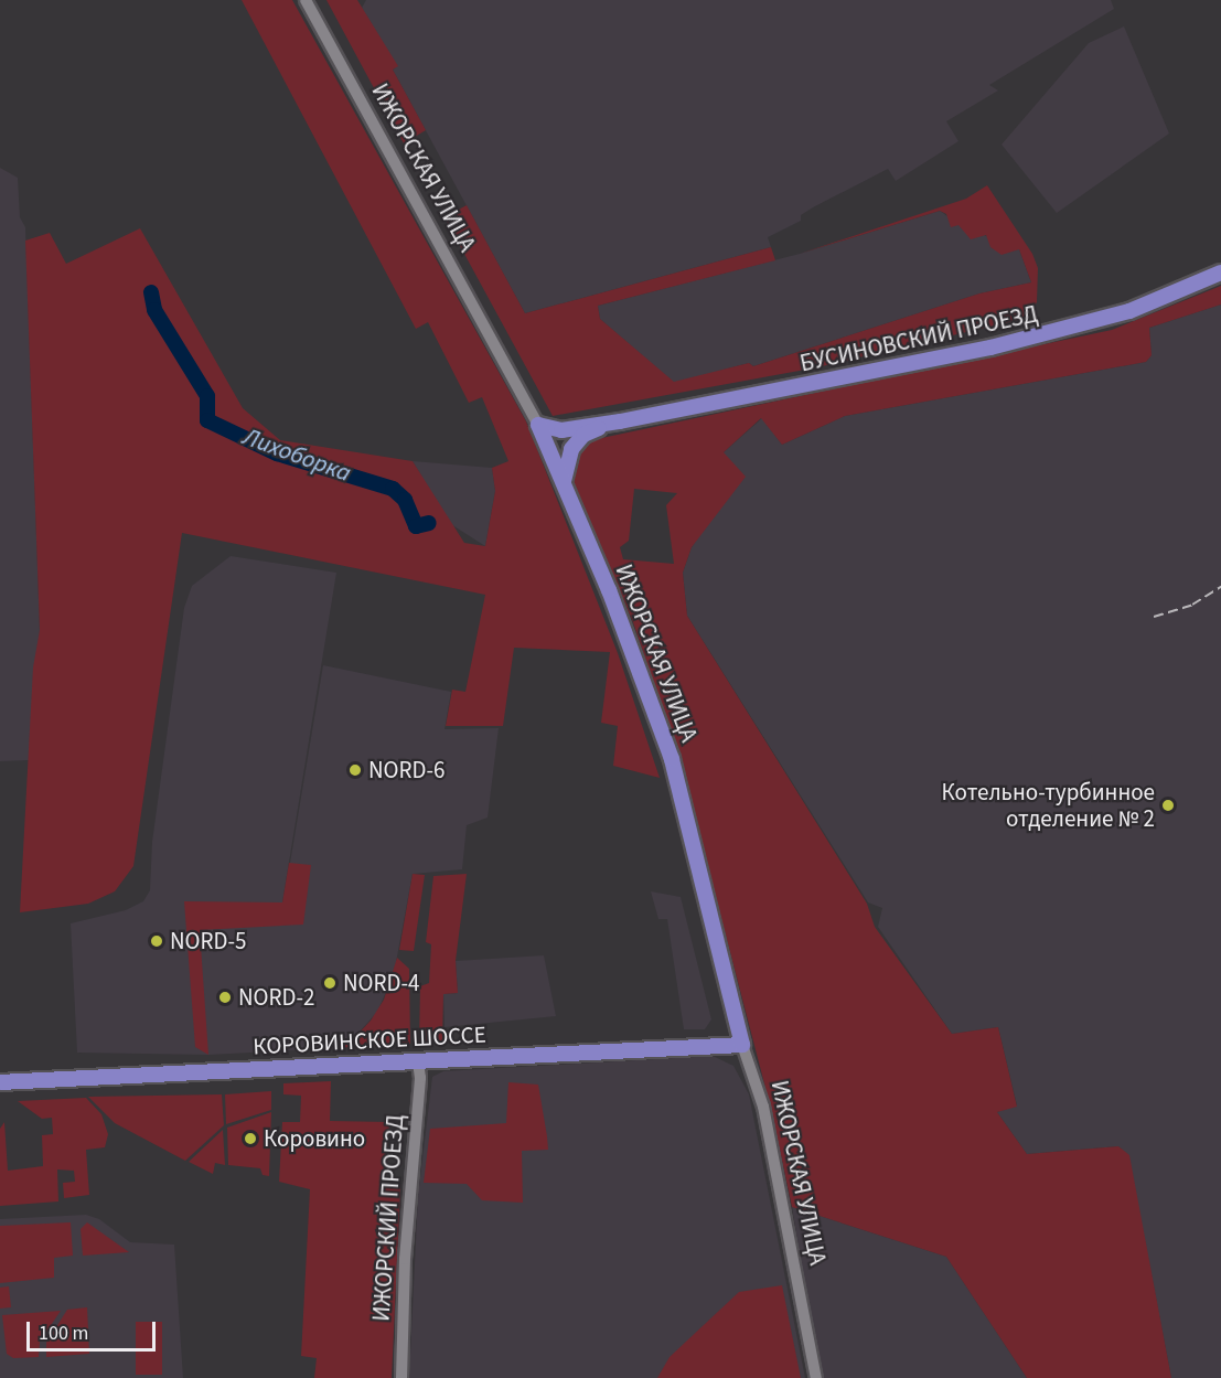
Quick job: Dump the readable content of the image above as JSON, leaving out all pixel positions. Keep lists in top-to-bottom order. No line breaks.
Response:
{"streets":{"main road":["ИЖОРСКАЯ УЛИЦА","БУСИНОВСКИЙ ПРОЕЗД","КОРОВИНСКОЕ ШОССЕ"],"street":["ИЖОРСКИЙ ПРОЕЗД"]},"crossings":[["ИЖОРСКАЯ УЛИЦА","КОРОВИНСКОЕ ШОССЕ"],["КОРОВИНСКОЕ ШОССЕ","ИЖОРСКИЙ ПРОЕЗД"]],"water":["Лихоборка"],"places":["NORD-6","Котельно-турбинное отделение № 2","NORD-5","NORD-4","NORD-2","Коровино"],"scale_bar":"100 m"}
